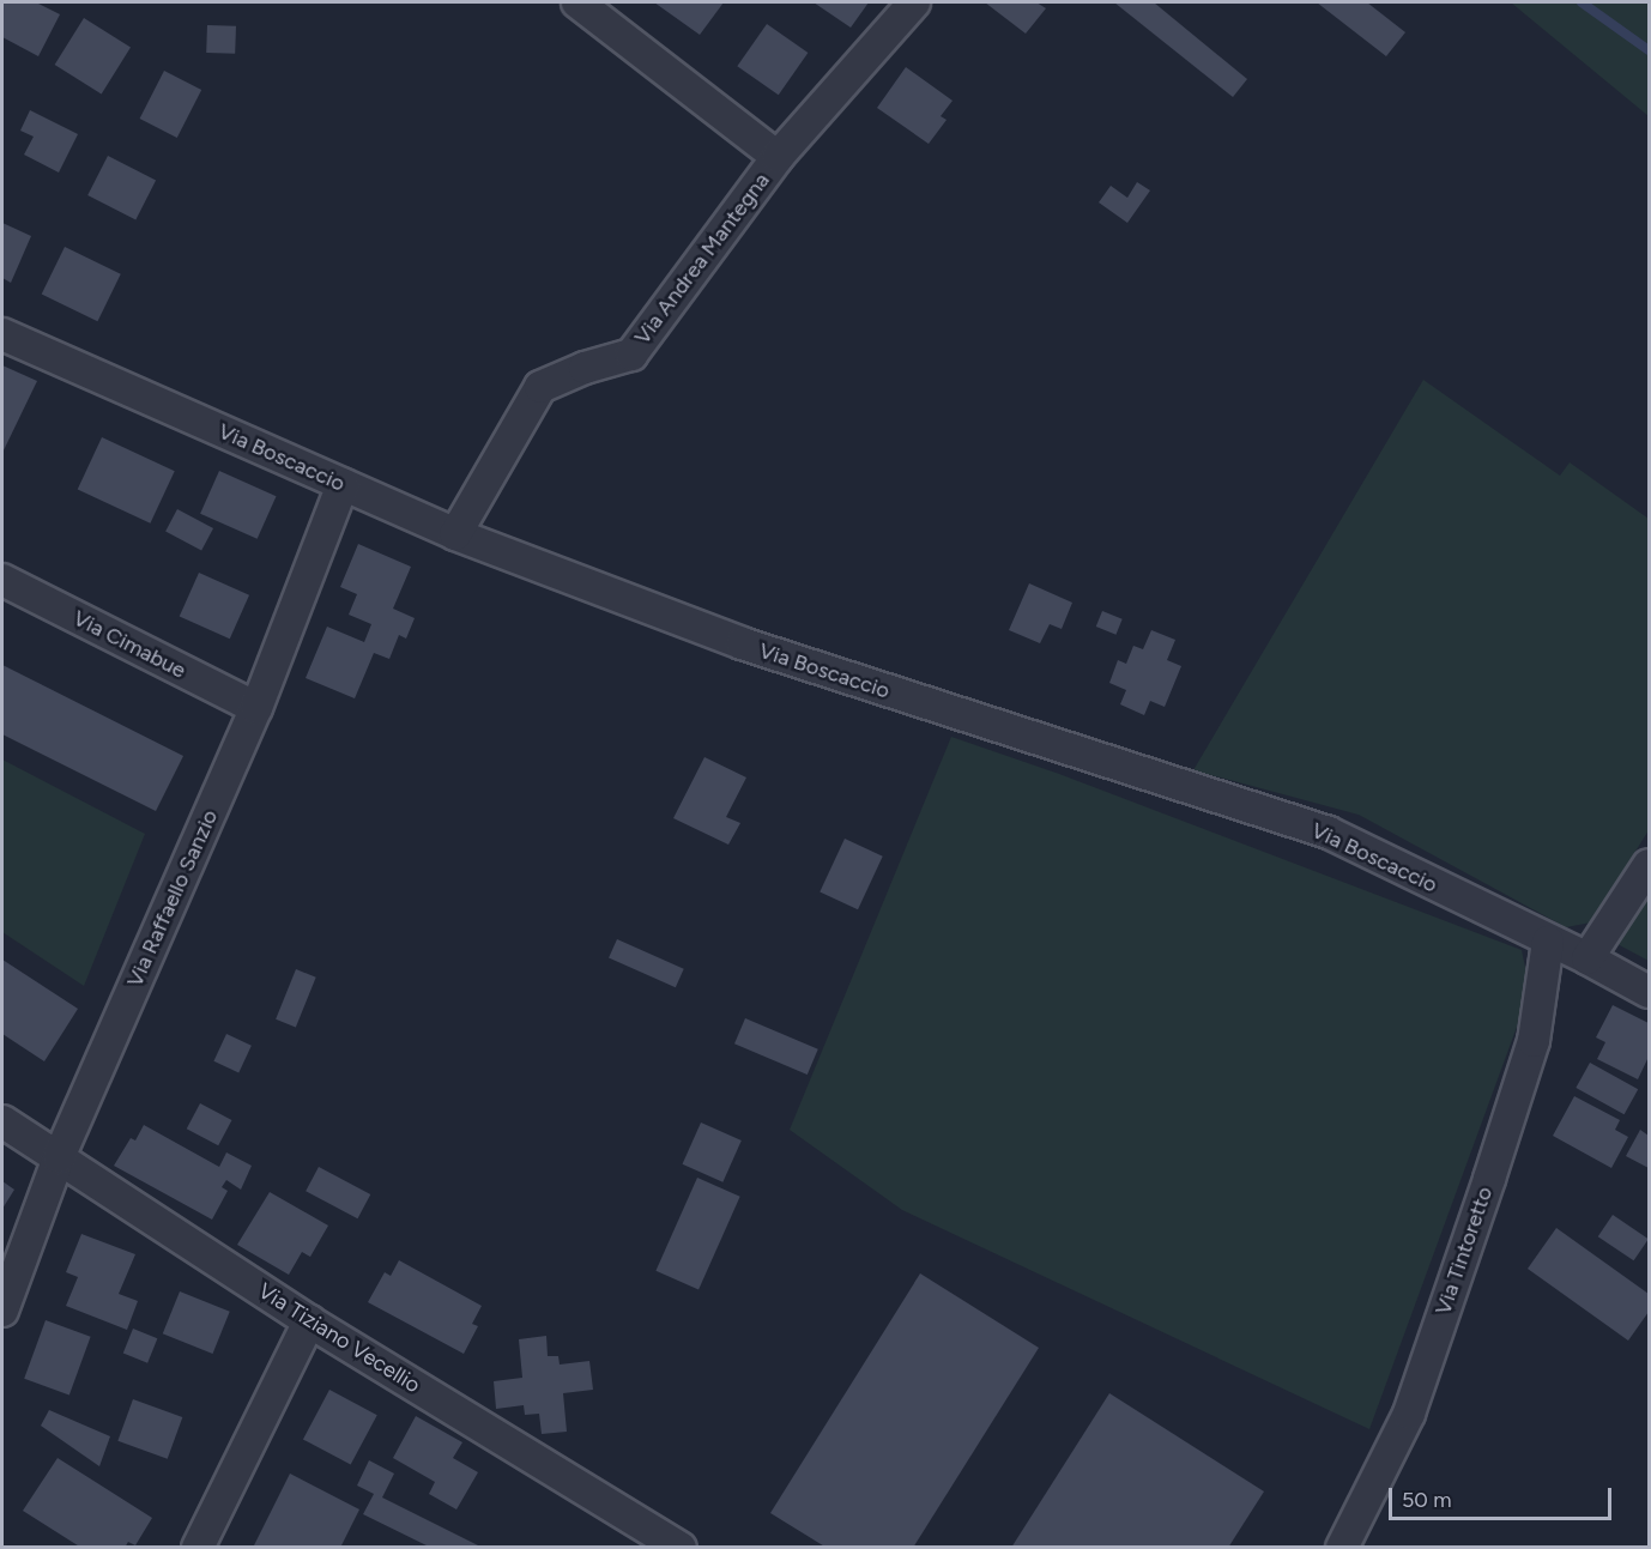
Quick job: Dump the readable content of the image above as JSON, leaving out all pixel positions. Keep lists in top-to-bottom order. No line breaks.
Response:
{"streets":{"street":["Via Andrea Mantegna","Via Boscaccio","Via Cimabue","Via Raffaello Sanzio","Via Tintoretto","Via Tiziano Vecellio"]},"crossings":[["Via Andrea Mantegna","Via Boscaccio"],["Via Boscaccio","Via Raffaello Sanzio"],["Via Boscaccio","Via Tintoretto"],["Via Cimabue","Via Raffaello Sanzio"],["Via Raffaello Sanzio","Via Tiziano Vecellio"]],"scale_bar":"50 m"}
